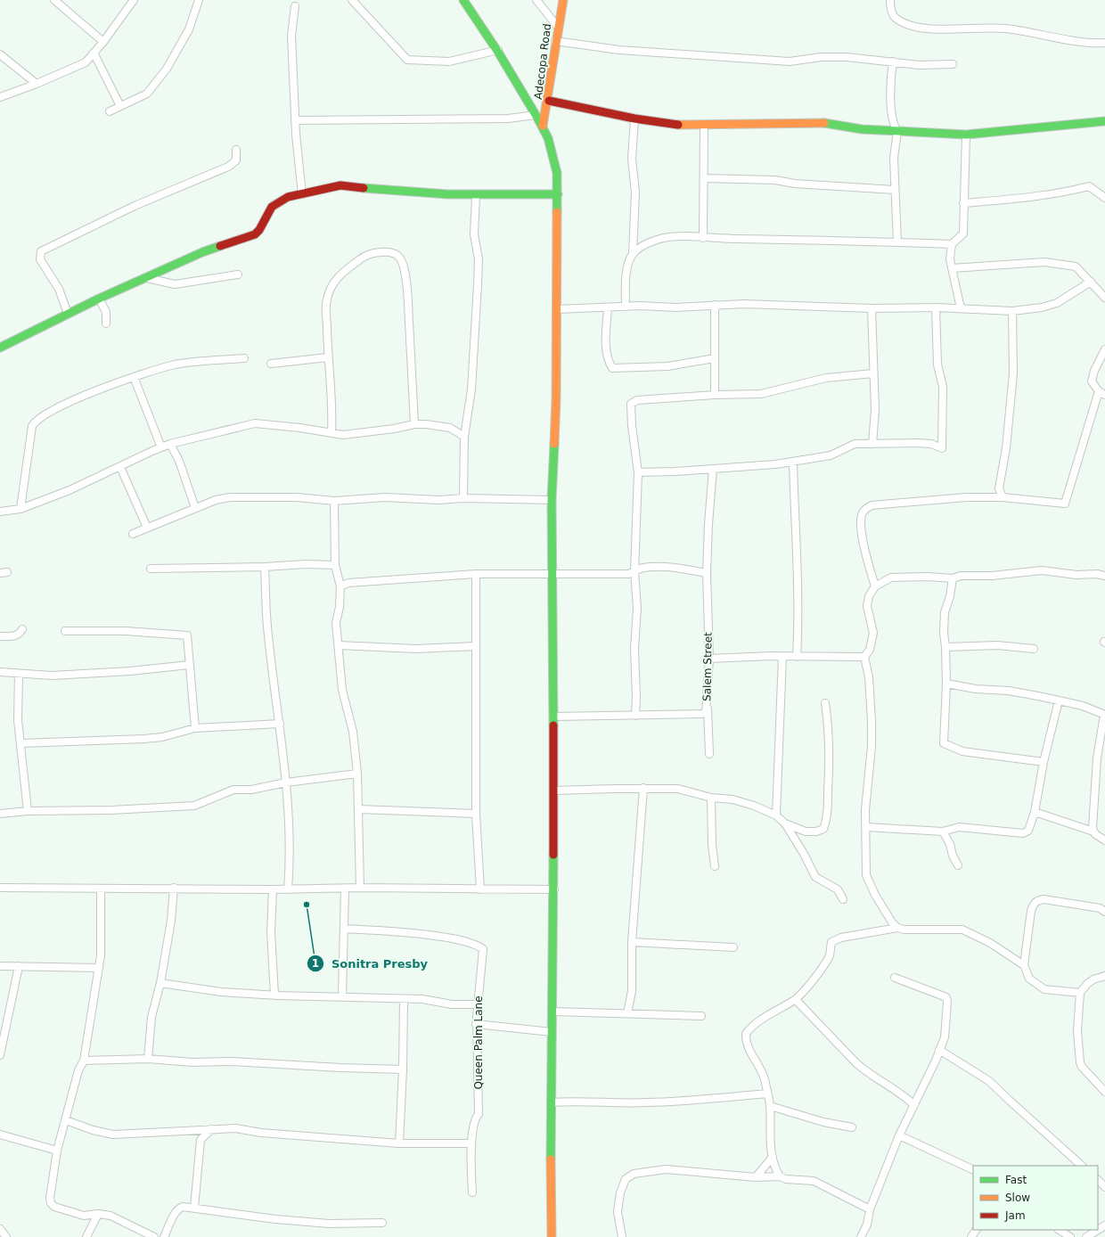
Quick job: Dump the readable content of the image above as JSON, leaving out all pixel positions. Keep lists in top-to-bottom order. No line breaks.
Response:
{"streets":{"street":["Adecopa Road","Salem Street","Queen Palm Lane"]},"places":["Sonitra Presby"],"legend":["Fast","Slow","Jam"]}
